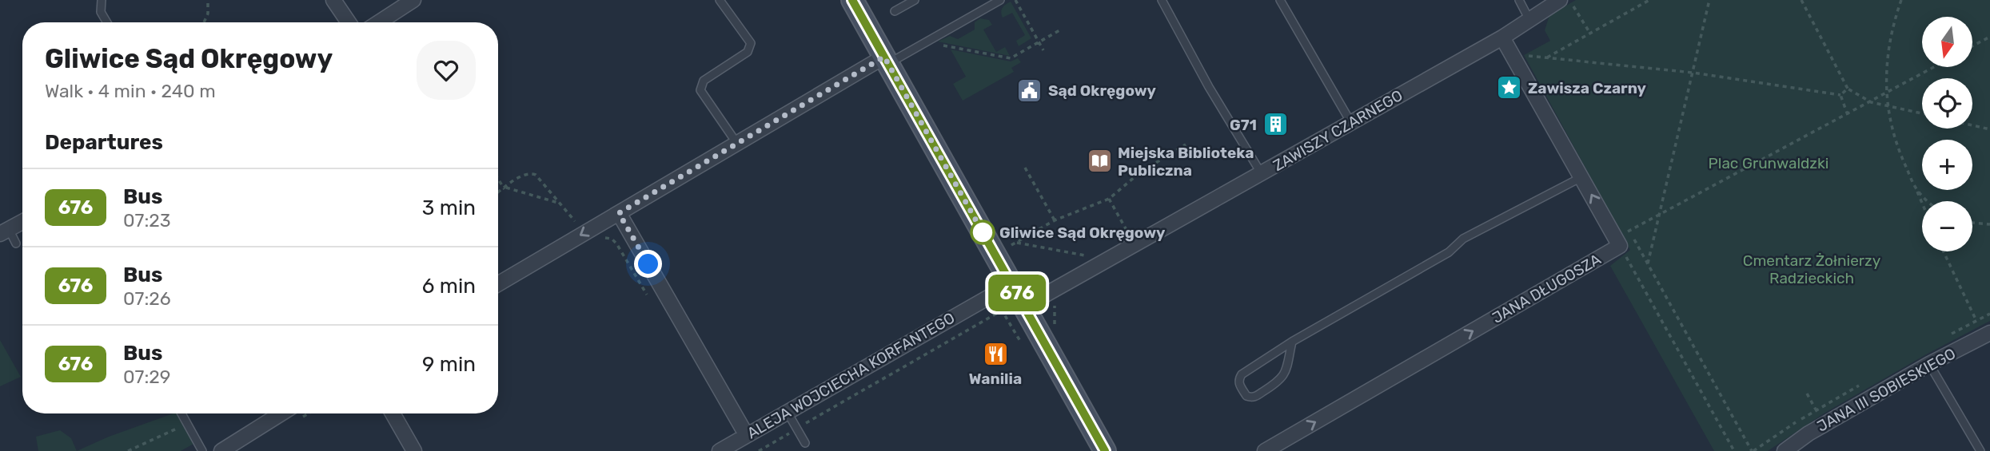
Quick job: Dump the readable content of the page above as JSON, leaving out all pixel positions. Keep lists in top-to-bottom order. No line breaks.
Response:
{"streets":{"street":["ZAWISZY CZARNEGO","JANA DŁUGOSZA","ALEJA WOJCIECHA KORFANTEGO","JANA III SOBIESKIEGO"]},"one_way":["JANA DŁUGOSZA"],"parks":["Plac Grunwaldzki","Cmentarz Żołnierzy Radzieckich"],"places":{"place":["Zawisza Czarny"],"public building":["Sąd Okręgowy"],"building":["G71"],"library":["Miejska Biblioteka Publiczna"],"other":["Gliwice Sąd Okręgowy"],"restaurant":["Wanilia"]},"lines":["bus line 676"],"north":"bottom","page":{"on_map":"676","map_buttons":["+","−"],"heading":[["Gliwice Sąd Okręgowy","Walk · 4 min · 240 m"],"Departures"],"list":[{"mark":"676","name":"Bus","note":"07:23","value":"3 min"},{"mark":"676","name":"Bus","note":"07:26","value":"6 min"},{"mark":"676","name":"Bus","note":"07:29","value":"9 min"}]}}
